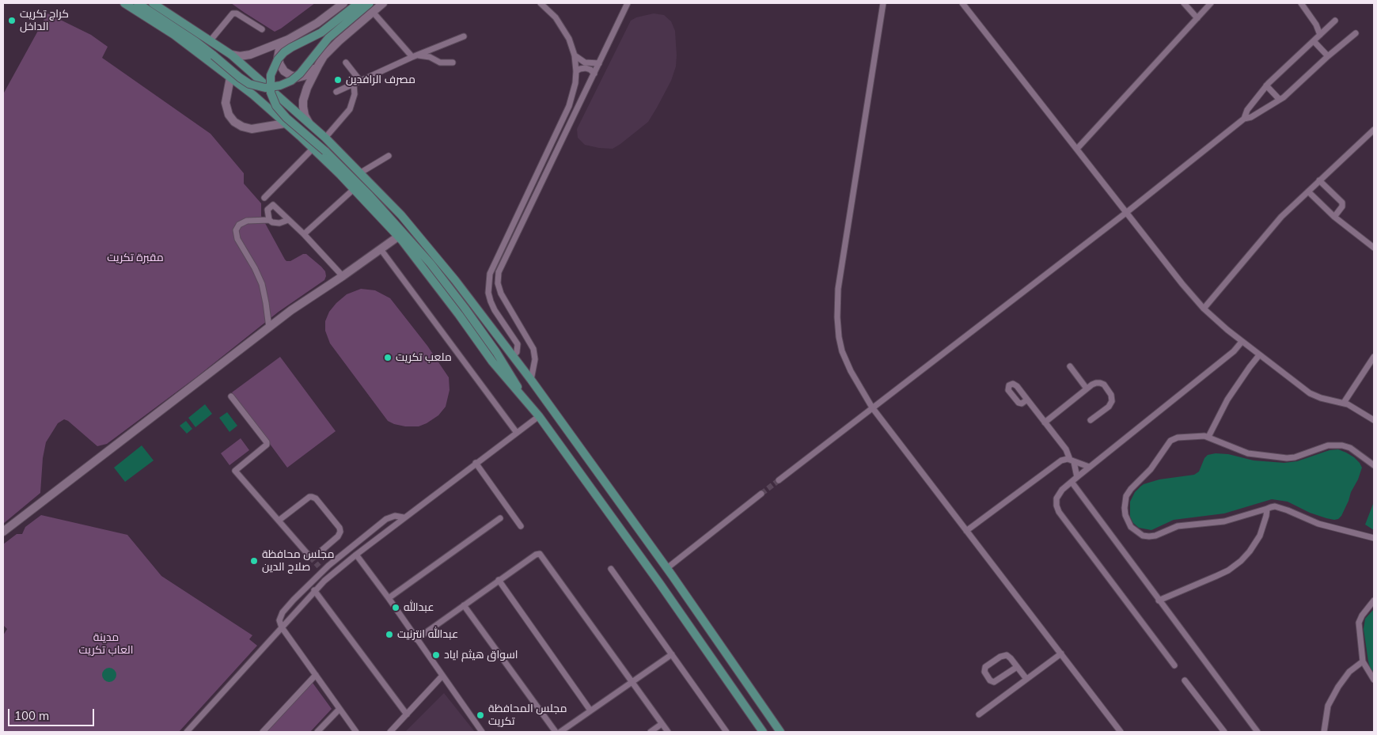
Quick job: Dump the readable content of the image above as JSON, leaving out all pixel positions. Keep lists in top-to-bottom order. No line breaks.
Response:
{"parks":["مقبرة تكريت","مدينة العاب تكريت"],"places":["كراج تكريت الداخل","مصرف الرافدين","ملعب تكريت","مجلس محافظة صلاح الدين","عبدالله","عبدالله انترنيت","اسواق هيثم اياد","مجلس المحافظة تكريت"],"scale_bar":"100 m"}
